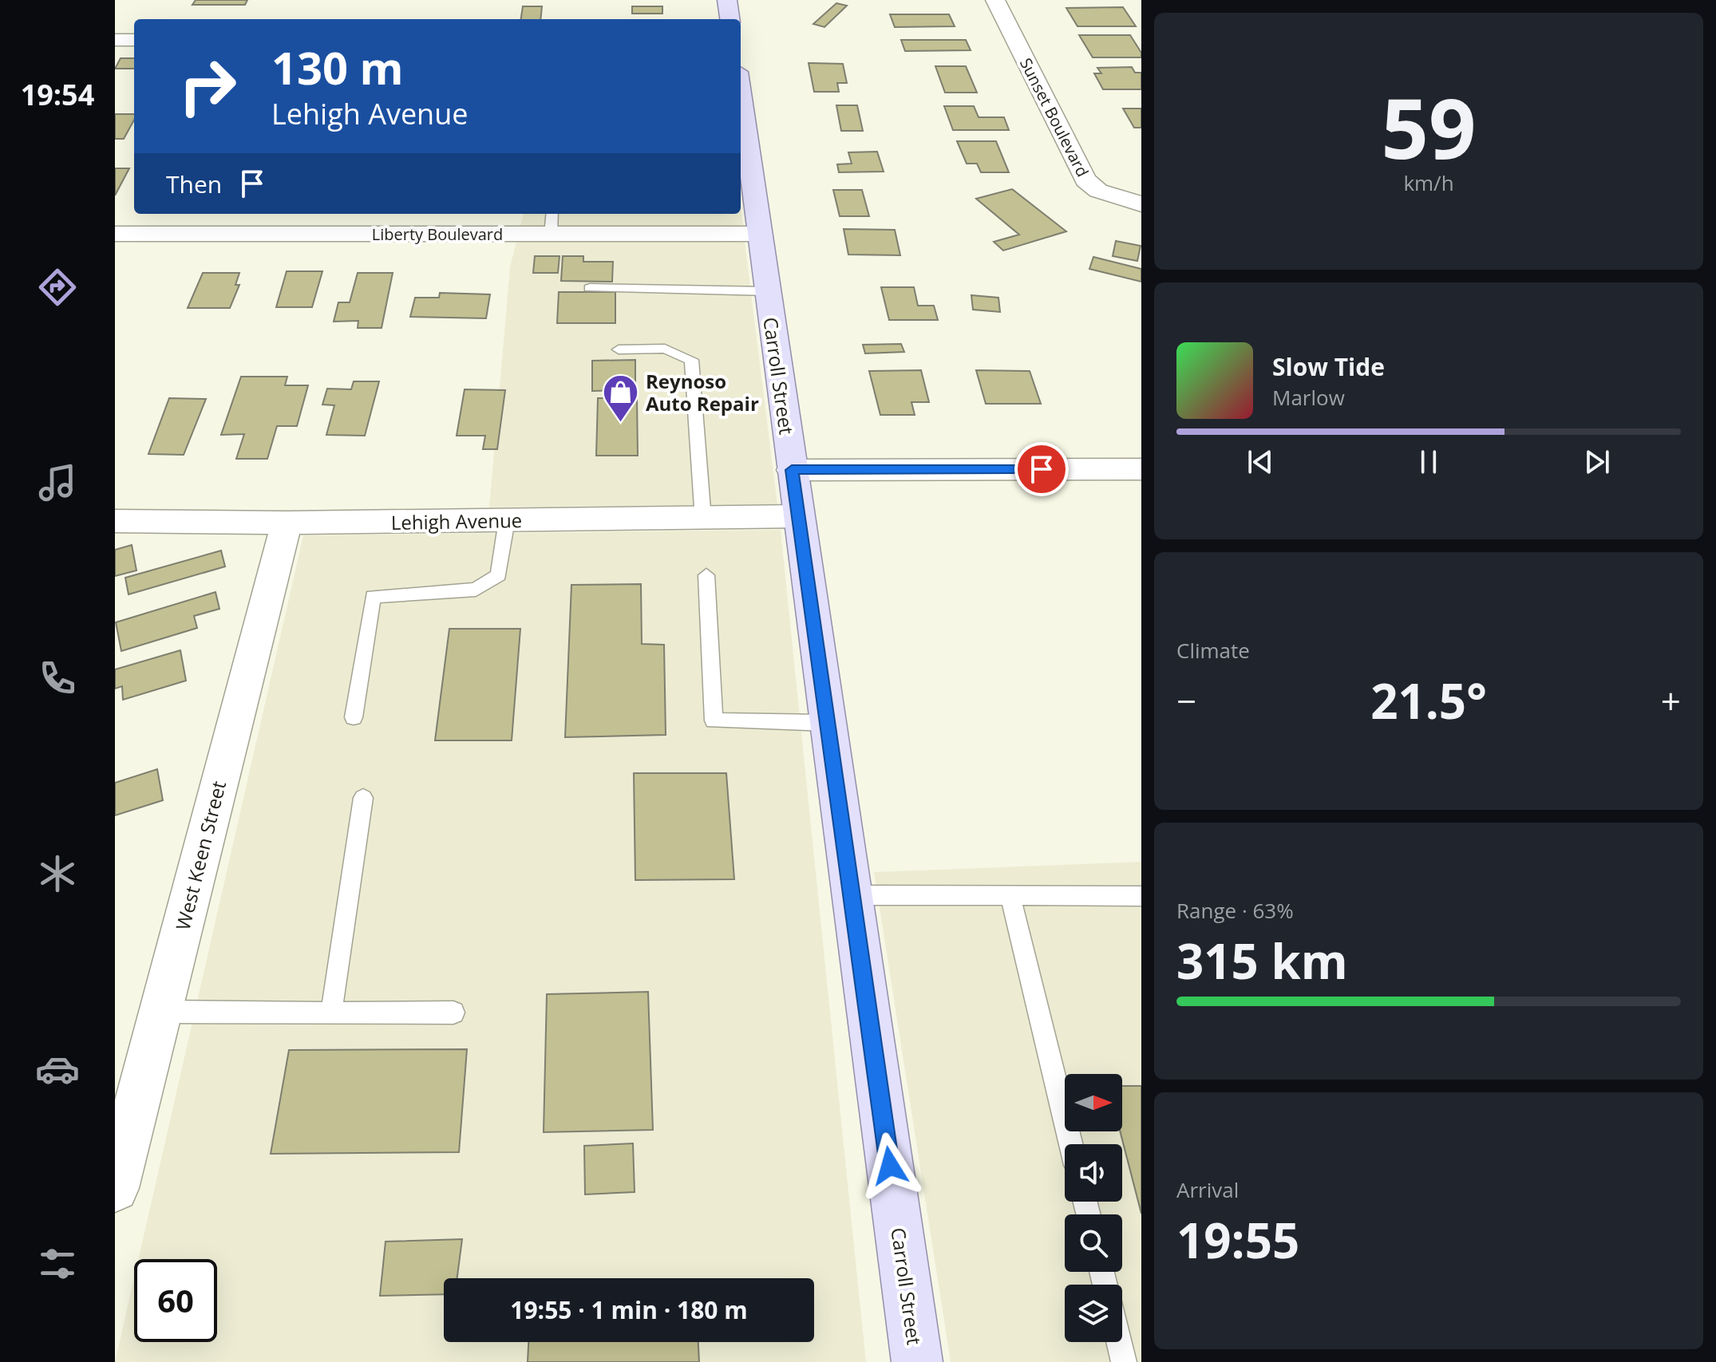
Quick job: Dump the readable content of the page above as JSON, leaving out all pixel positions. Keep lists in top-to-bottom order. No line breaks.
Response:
{"streets":{"main road":["Carroll Street"],"street":["Sunset Boulevard","Liberty Boulevard","Lehigh Avenue","West Keen Street"]},"crossings":[["Liberty Boulevard","Carroll Street"],["Carroll Street","Lehigh Avenue"],["Lehigh Avenue","West Keen Street"]],"places":{"shop":["Reynoso Auto Repair"]},"north":"right","page":{"tabs":"19:54","tile":[["59","km/h"],"Climate",["Range · 63%","315 km"],["Arrival","19:55"]],"turn":["130 m","Lehigh Avenue"],"then":"Then","song":["Slow Tide","Marlow"],"heat":["−","21.5°","+"],"limit":"60","trip":"19:55 · 1 min · 180 m"}}
